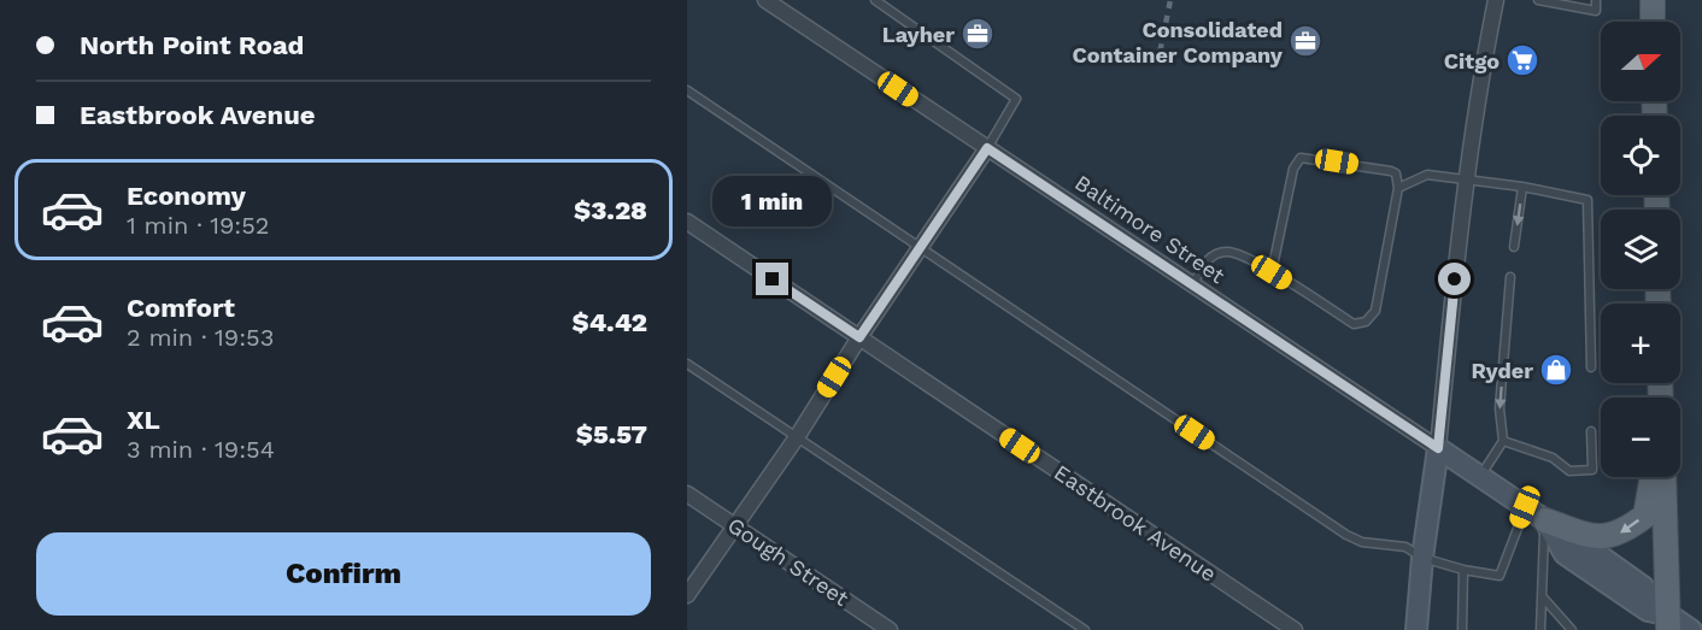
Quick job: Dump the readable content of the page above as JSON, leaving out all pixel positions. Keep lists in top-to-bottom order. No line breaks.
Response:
{"streets":{"street":["Baltimore Street","Eastbrook Avenue","Gough Street"]},"places":{"office":["Layher","Consolidated Container Company"],"supermarket":["Citgo"],"shop":["Ryder"]},"north":"right","page":{"banner":["North Point Road","Eastbrook Avenue"],"map_buttons":["+","−"],"list":[{"name":"Economy","note":"1 min · 19:52","value":"$3.28"},{"name":"Comfort","note":"2 min · 19:53","value":"$4.42"},{"name":"XL","note":"3 min · 19:54","value":"$5.57"}],"bubble":"1 min","buttons":"Confirm"}}
